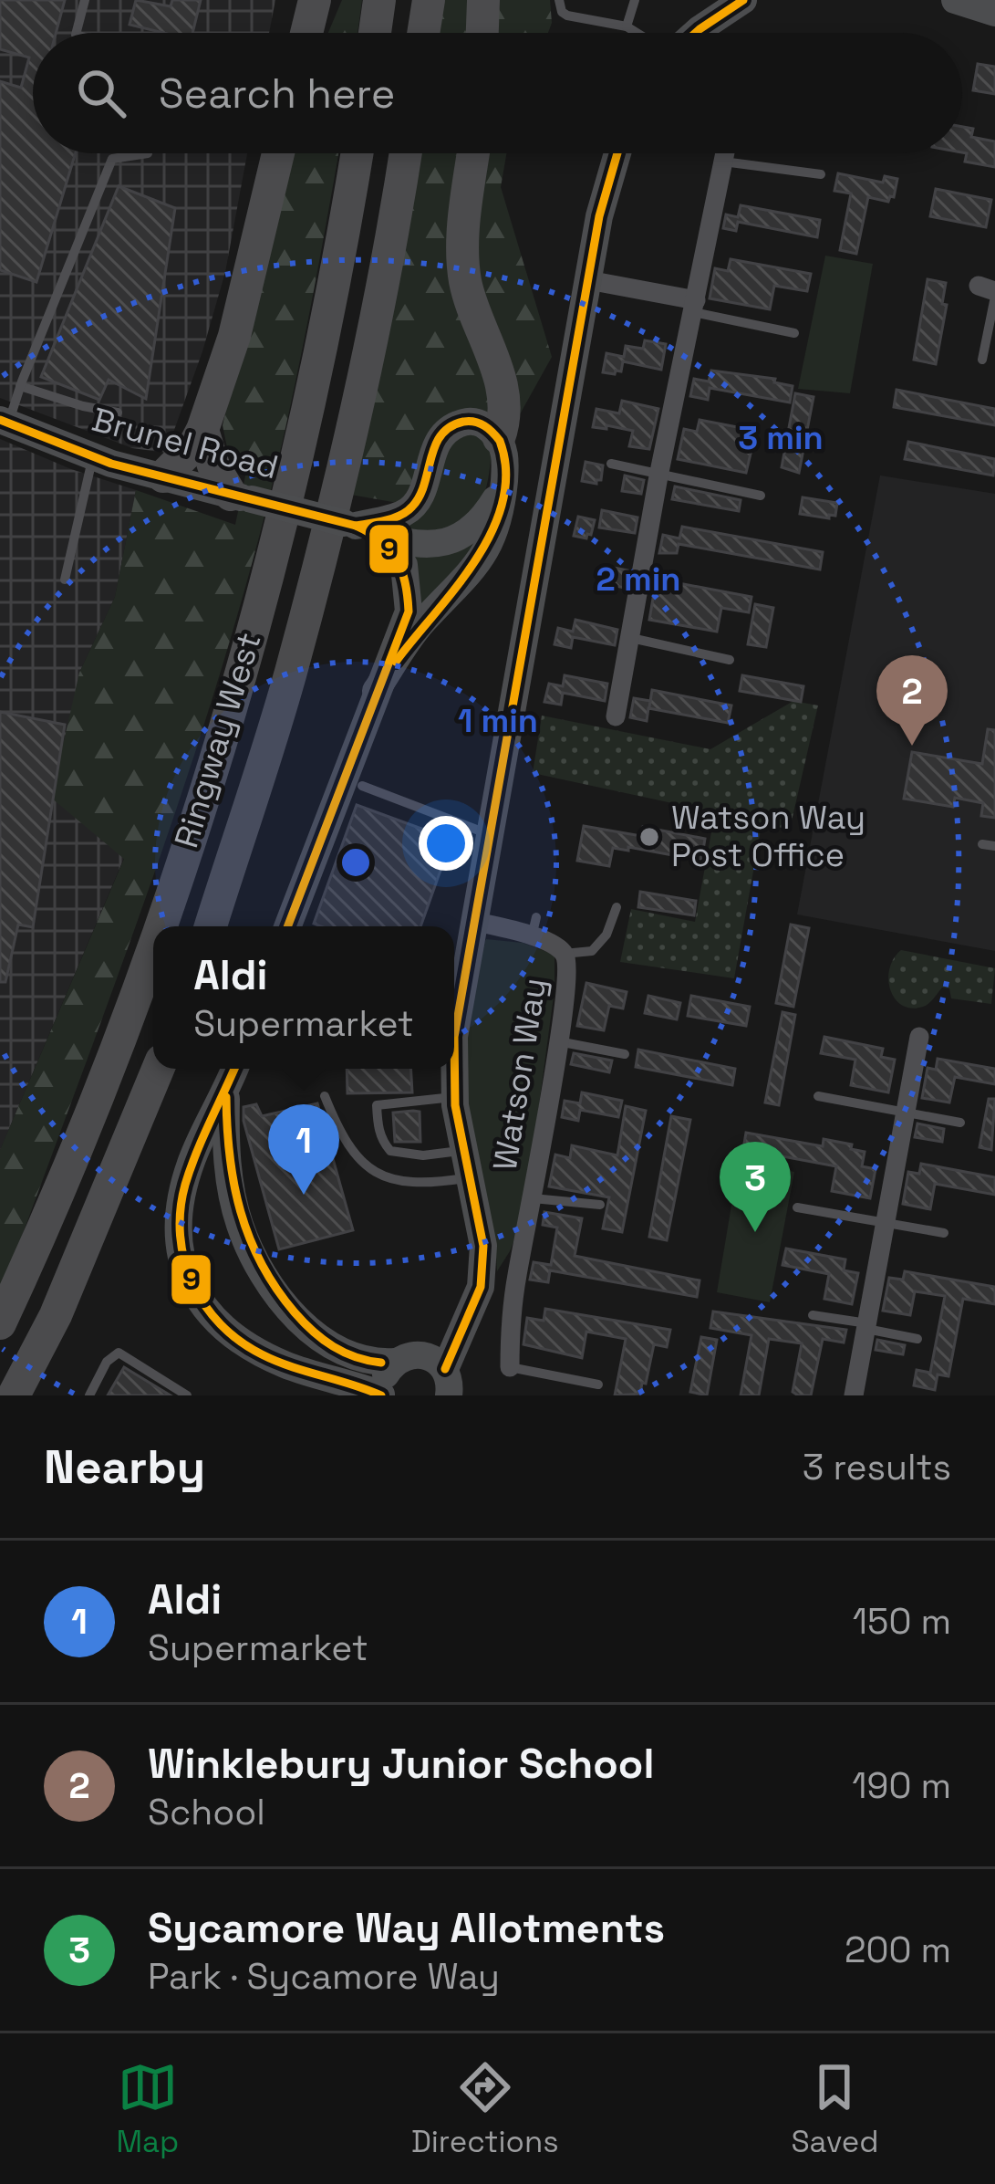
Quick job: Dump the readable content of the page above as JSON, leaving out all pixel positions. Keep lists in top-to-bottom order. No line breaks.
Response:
{"streets":{"main road":["Ringway West"],"street":["Brunel Road","Watson Way"]},"places":["Watson Way Post Office"],"lines":["transit line 9"],"page":{"search":"Search here","pins":["2","1","3"],"popup":["Aldi","Supermarket"],"heading":["Nearby","3 results"],"list":[{"mark":"1","name":"Aldi","note":"Supermarket","value":"150 m"},{"mark":"2","name":"Winklebury Junior School","note":"School","value":"190 m"},{"mark":"3","name":"Sycamore Way Allotments","note":"Park · Sycamore Way","value":"200 m"}],"nav":["Map","Directions","Saved"]},"rings":["3 min","2 min","1 min"]}
